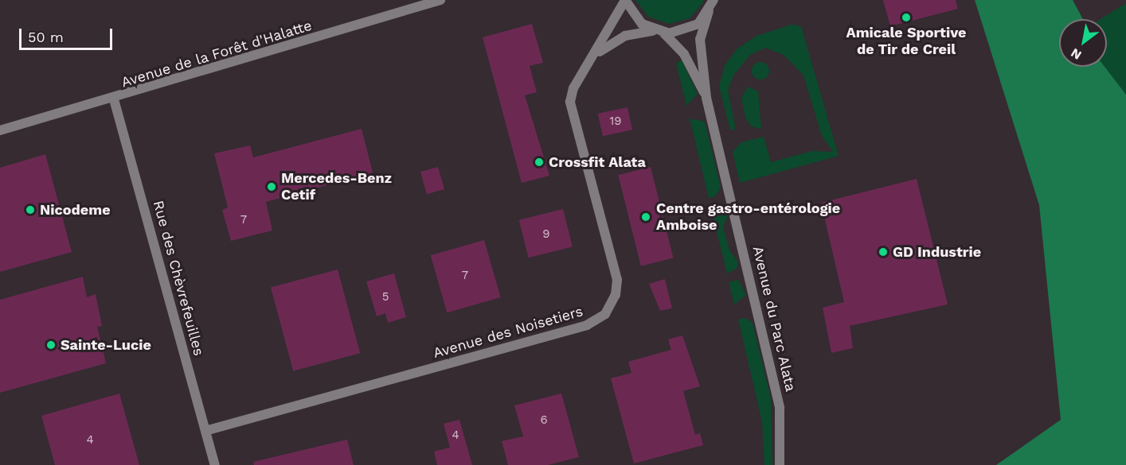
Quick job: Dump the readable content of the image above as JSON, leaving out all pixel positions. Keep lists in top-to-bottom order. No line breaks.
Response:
{"streets":{"street":["Avenue de la Forêt d'Halatte","Rue des Chèvrefeuilles","Avenue du Parc Alata","Avenue des Noisetiers"]},"crossings":[["Avenue de la Forêt d'Halatte","Rue des Chèvrefeuilles"],["Rue des Chèvrefeuilles","Avenue des Noisetiers"],["Avenue du Parc Alata","Avenue des Noisetiers"]],"places":["Amicale Sportive de Tir de Creil","Crossfit Alata","Mercedes-Benz Cetif","Nicodeme","Centre gastro-entérologie Amboise","GD Industrie","Sainte-Lucie"],"house_numbers":["19","7","9","7","5","6","4","4"],"scale_bar":"50 m","north":"bottom left"}
